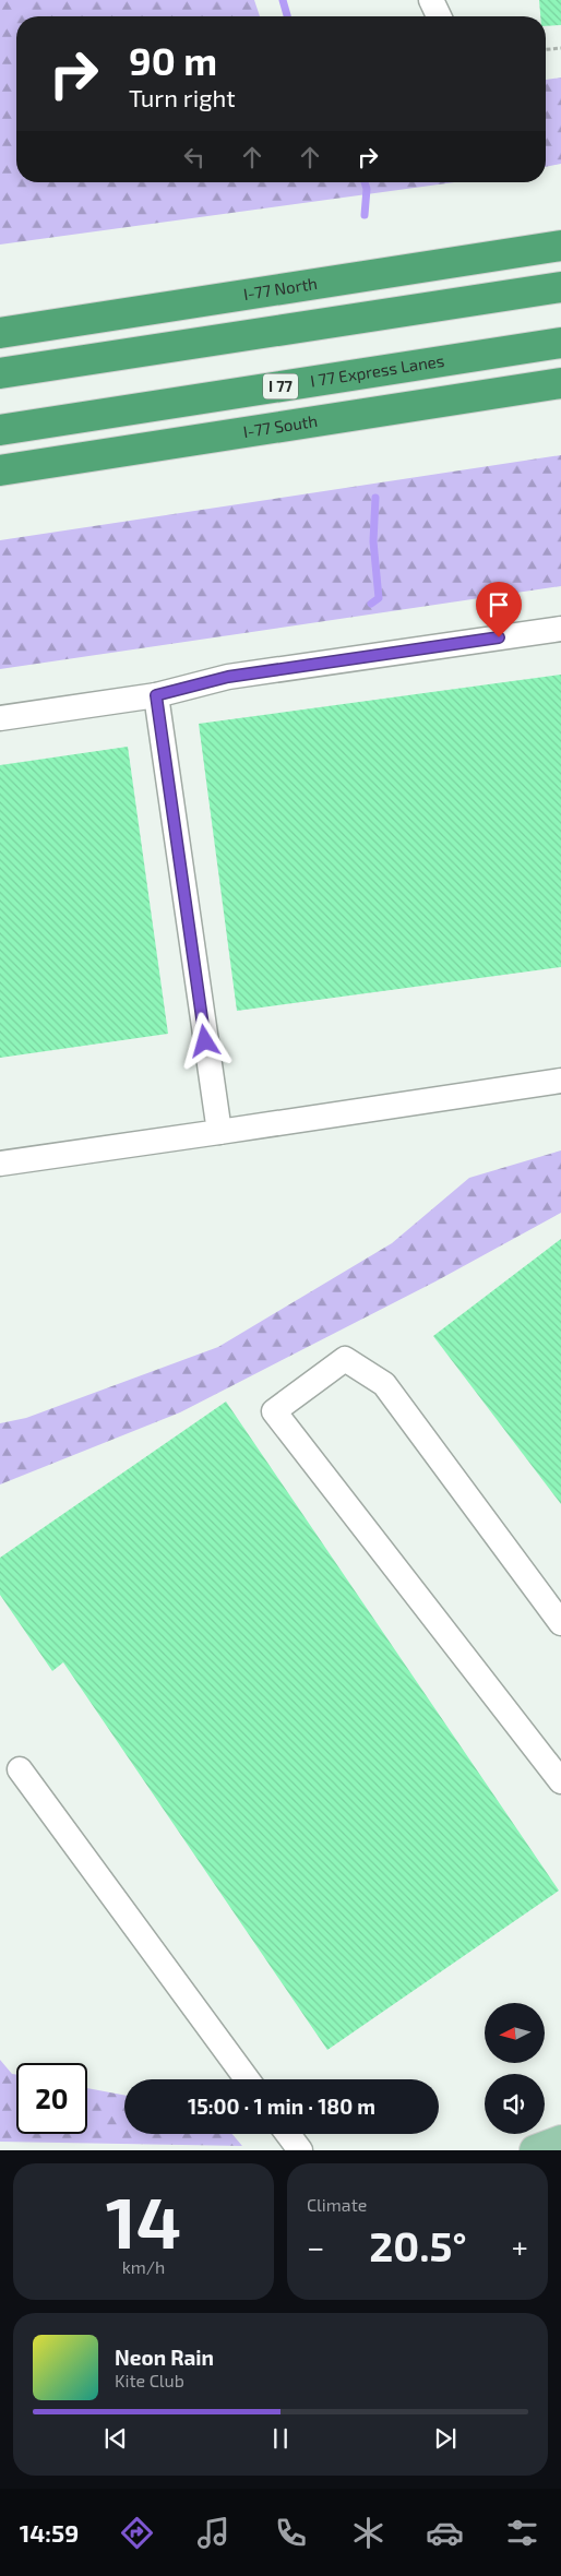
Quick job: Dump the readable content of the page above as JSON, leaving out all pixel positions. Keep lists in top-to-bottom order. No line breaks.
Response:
{"streets":{"highway":["I-77 North","I 77 Express Lanes","I 77","I-77 South"]},"north":"left","page":{"turn":["90 m","Turn right"],"limit":"20","trip":"15:00 · 1 min · 180 m","tile":[["14","km/h"],"Climate"],"heat":["−","20.5°","+"],"song":["Neon Rain","Kite Club"],"tabs":"14:59"}}
